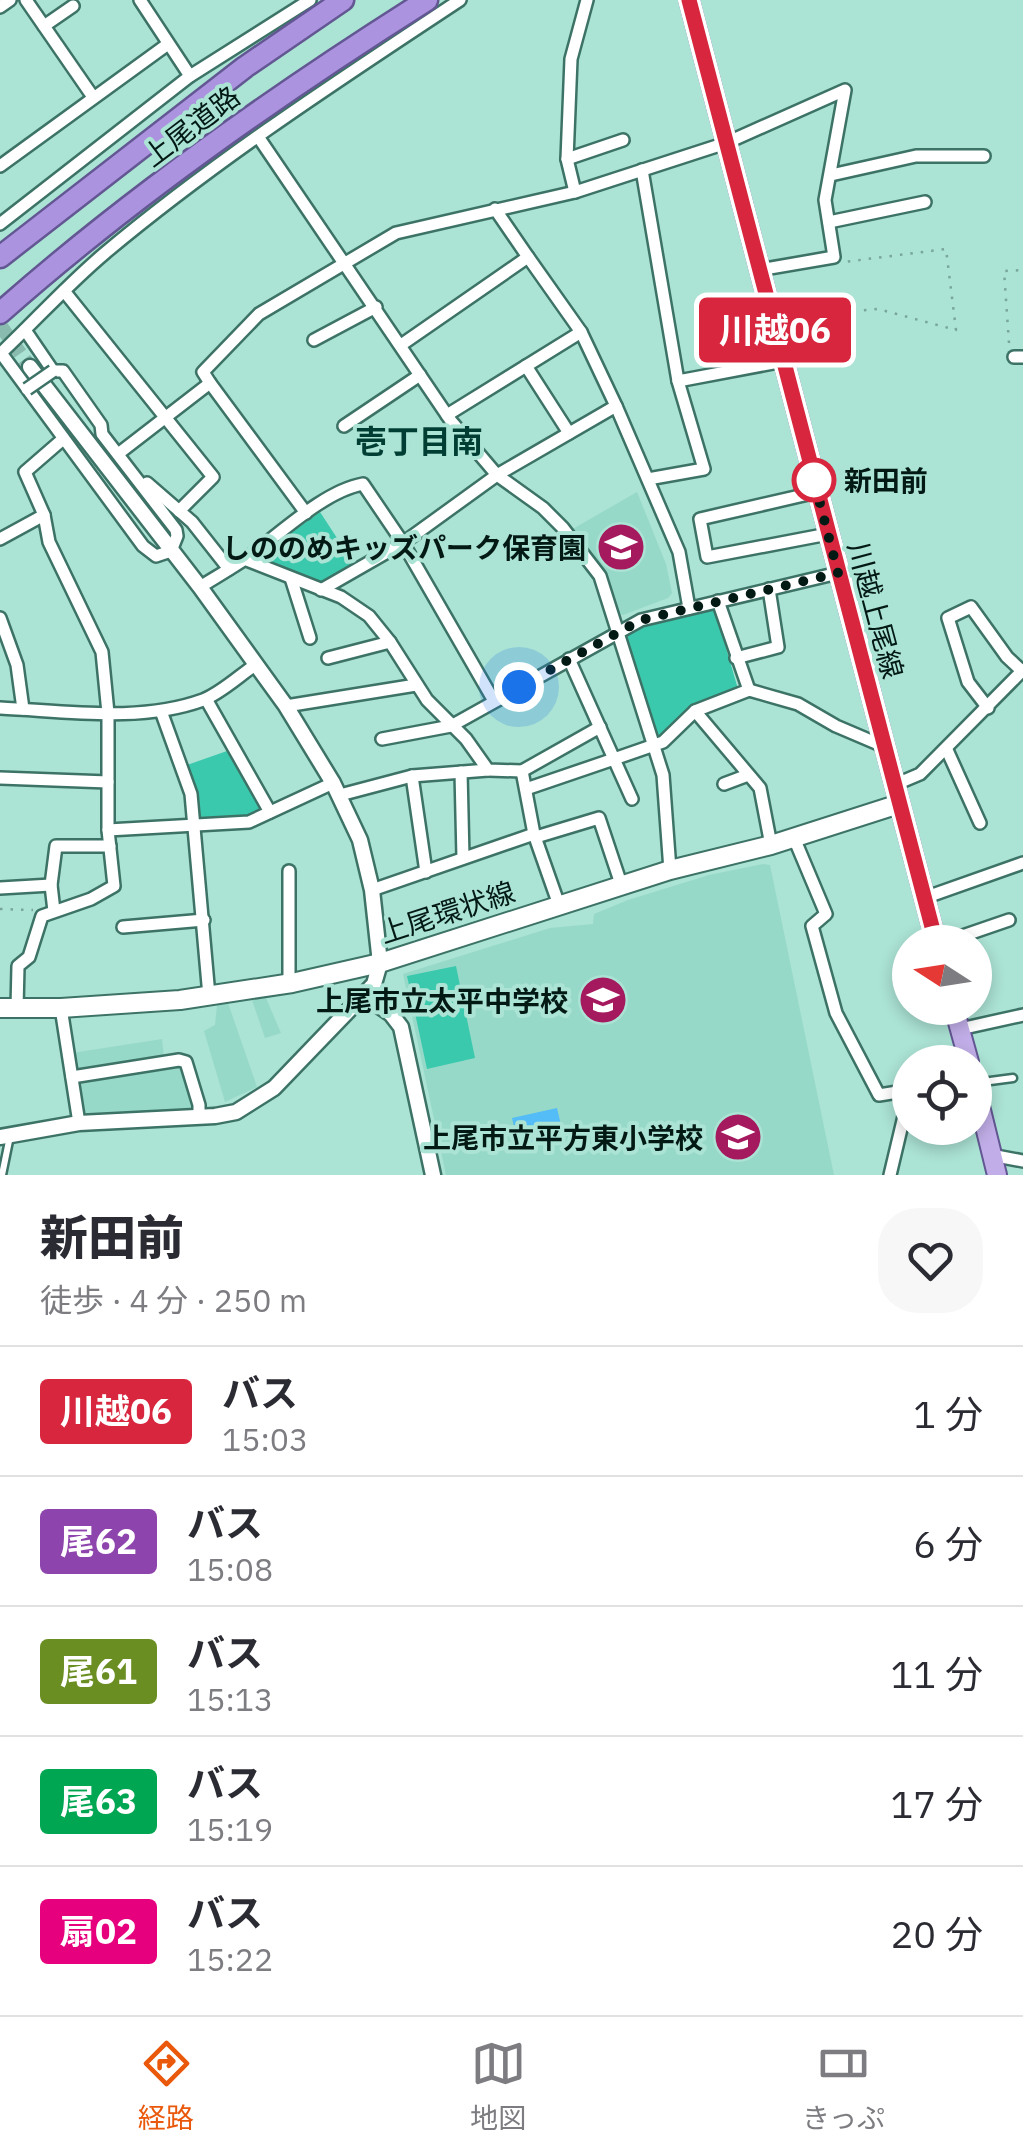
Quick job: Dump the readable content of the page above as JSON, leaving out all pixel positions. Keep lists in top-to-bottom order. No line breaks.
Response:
{"streets":{"highway":["上尾道路"],"main road":["川越上尾線","上尾環状線"]},"crossings":[["川越上尾線","上尾環状線"]],"districts":["壱丁目南"],"places":{"other":["新田前"],"school or university":["しののめキッズパーク保育園","上尾市立太平中学校","上尾市立平方東小学校"]},"lines":["bus line 川越06"],"north":"left","page":{"on_map":"川越06","heading":["新田前","徒歩 · 4 分 · 250 m"],"list":[{"mark":"川越06","name":"バス","note":"15:03","value":"1 分"},{"mark":"尾62","name":"バス","note":"15:08","value":"6 分"},{"mark":"尾61","name":"バス","note":"15:13","value":"11 分"},{"mark":"尾63","name":"バス","note":"15:19","value":"17 分"},{"mark":"扇02","name":"バス","note":"15:22","value":"20 分"}],"tabs":["経路","地図","きっぷ"]}}
